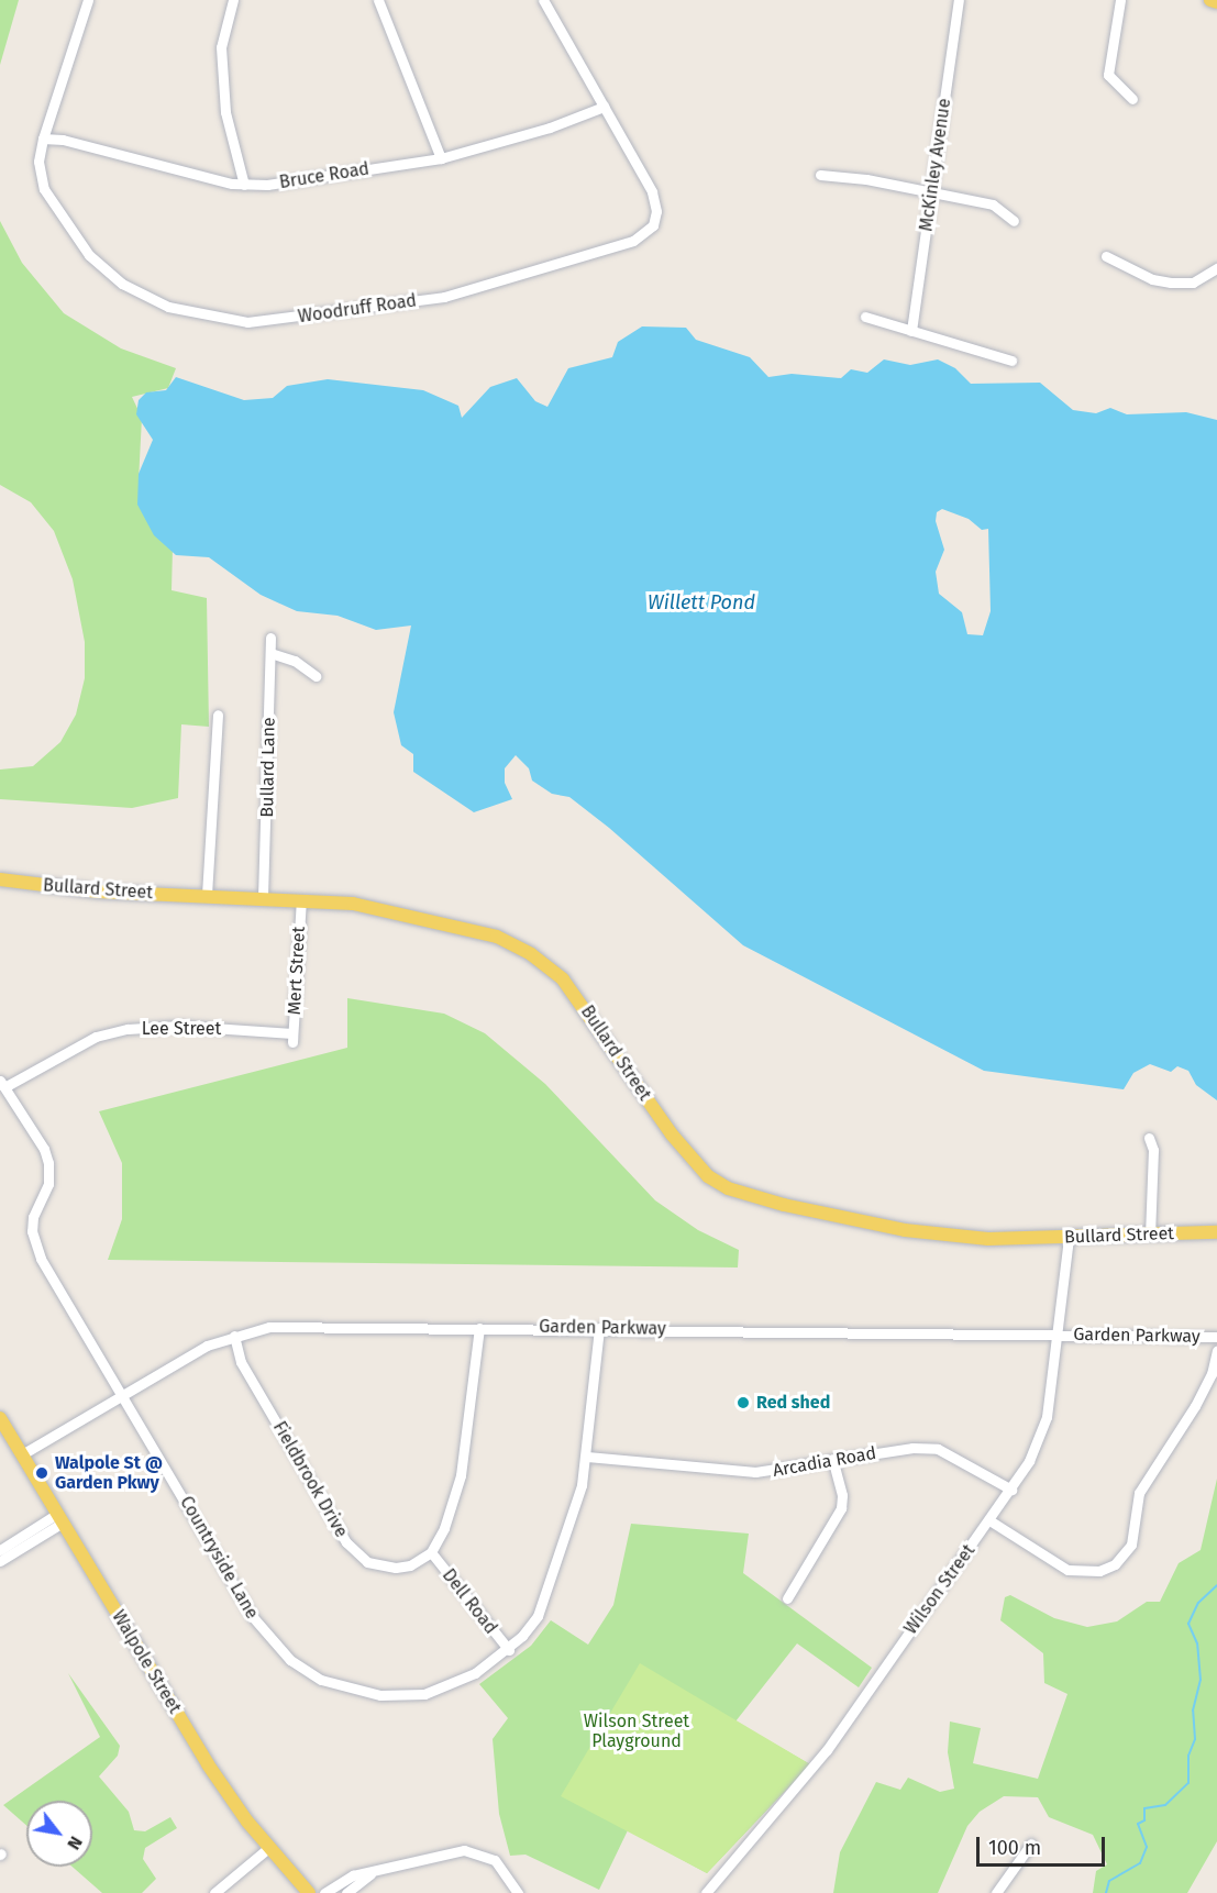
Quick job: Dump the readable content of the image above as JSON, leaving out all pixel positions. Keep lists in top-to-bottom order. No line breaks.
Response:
{"streets":{"main road":["Bullard Street","Walpole Street"],"street":["McKinley Avenue","Bruce Road","Woodruff Road","Bullard Lane","Mert Street","Lee Street","Garden Parkway","Arcadia Road","Fieldbrook Drive","Countryside Lane","Wilson Street","Dell Road"]},"crossings":[["Bruce Road","Woodruff Road"],["Bullard Lane","Bullard Street"],["Bullard Street","Mert Street"],["Bullard Street","Wilson Street"],["Mert Street","Lee Street"],["Lee Street","Countryside Lane"],["Garden Parkway","Fieldbrook Drive"],["Garden Parkway","Countryside Lane"],["Garden Parkway","Wilson Street"],["Garden Parkway","Walpole Street"],["Arcadia Road","Countryside Lane"],["Arcadia Road","Wilson Street"],["Fieldbrook Drive","Dell Road"],["Countryside Lane","Dell Road"]],"water":["Willett Pond"],"parks":["Wilson Street Playground"],"places":["Red shed","Walpole St @ Garden Pkwy"],"scale_bar":"100 m","north":"bottom right"}
